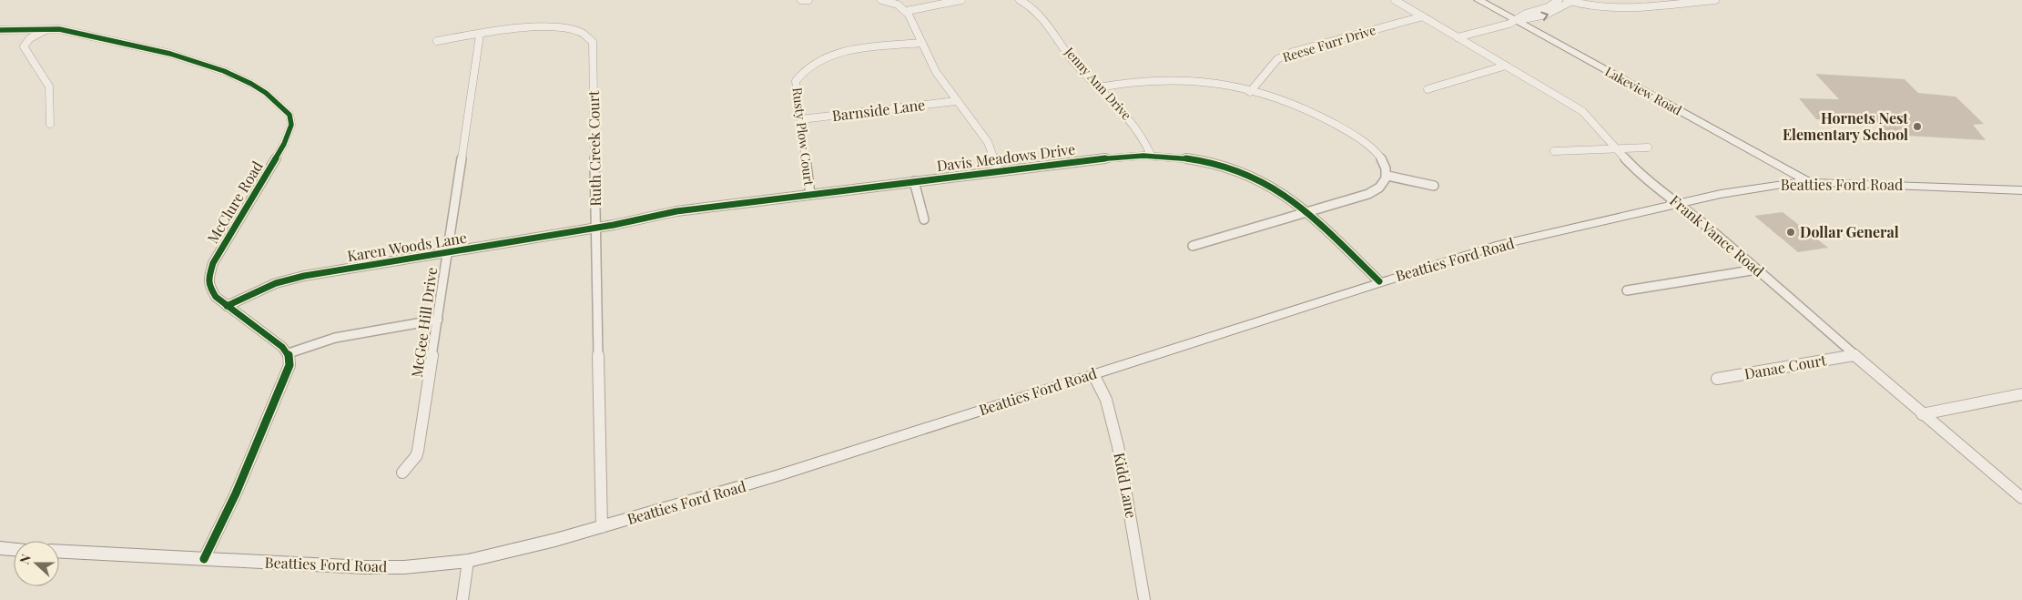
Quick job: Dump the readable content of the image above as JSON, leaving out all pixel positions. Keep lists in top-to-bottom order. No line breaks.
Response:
{"streets":{"main road":["Lakeview Road","Beatties Ford Road"],"street":["Reese Furr Drive","Jenny Ann Drive","Barnside Lane","Rusty Plow Court","Ruth Creek Court","Davis Meadows Drive","McClure Road","Frank Vance Road","Karen Woods Lane","McGee Hill Drive","Danae Court","Kidd Lane"]},"crossings":[["Reese Furr Drive","Frank Vance Road"],["Jenny Ann Drive","Davis Meadows Drive"],["Lakeview Road","Beatties Ford Road"],["Barnside Lane","Rusty Plow Court"],["Rusty Plow Court","Davis Meadows Drive"],["Ruth Creek Court","Davis Meadows Drive"],["Ruth Creek Court","Beatties Ford Road"],["Ruth Creek Court","Karen Woods Lane"],["Ruth Creek Court","McGee Hill Drive"],["Davis Meadows Drive","Beatties Ford Road"],["Davis Meadows Drive","Karen Woods Lane"],["Beatties Ford Road","Frank Vance Road"],["Beatties Ford Road","Kidd Lane"],["McClure Road","Karen Woods Lane"],["Frank Vance Road","Danae Court"],["Karen Woods Lane","McGee Hill Drive"]],"places":["Hornets Nest Elementary School","Dollar General"],"north":"left"}
